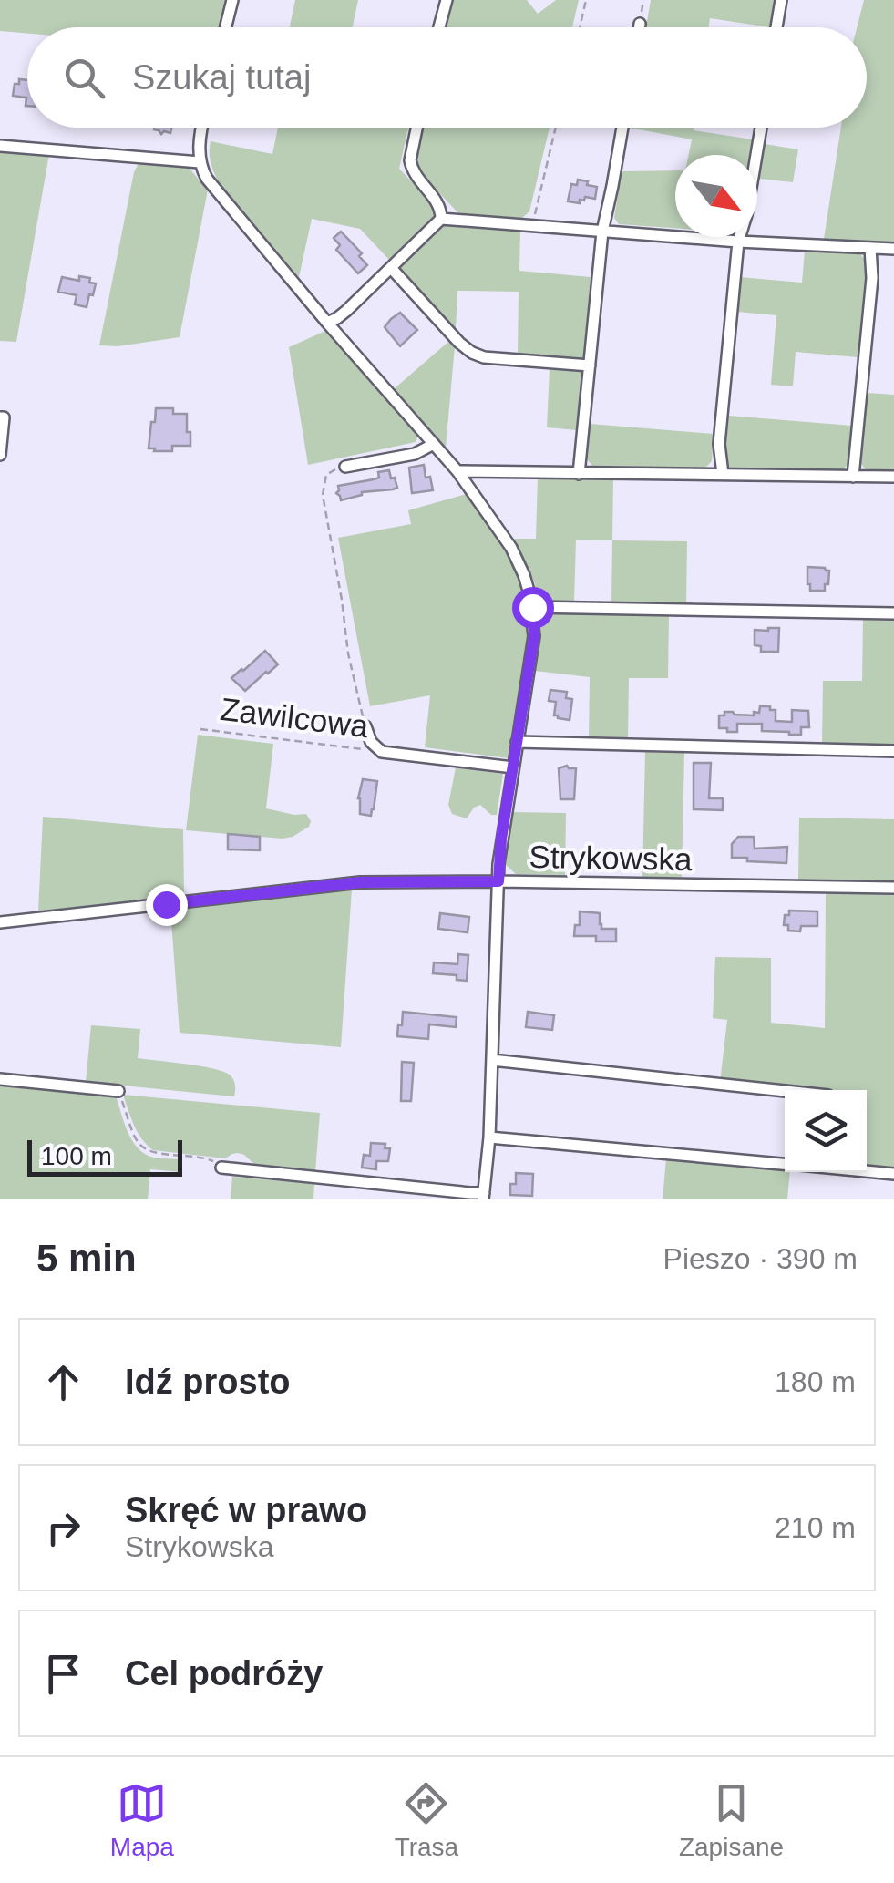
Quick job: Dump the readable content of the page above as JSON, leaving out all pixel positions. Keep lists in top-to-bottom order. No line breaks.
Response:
{"streets":{"street":["Strykowska"],"path":["Zawilcowa"]},"scale_bar":"100 m","north":"bottom right","page":{"search":"Szukaj tutaj","scale":"100 m","heading":["5 min","Pieszo · 390 m"],"list":[["Idź prosto","180 m"],["Skręć w prawo","Strykowska","210 m"],"Cel podróży"],"nav":["Mapa","Trasa","Zapisane"]}}
